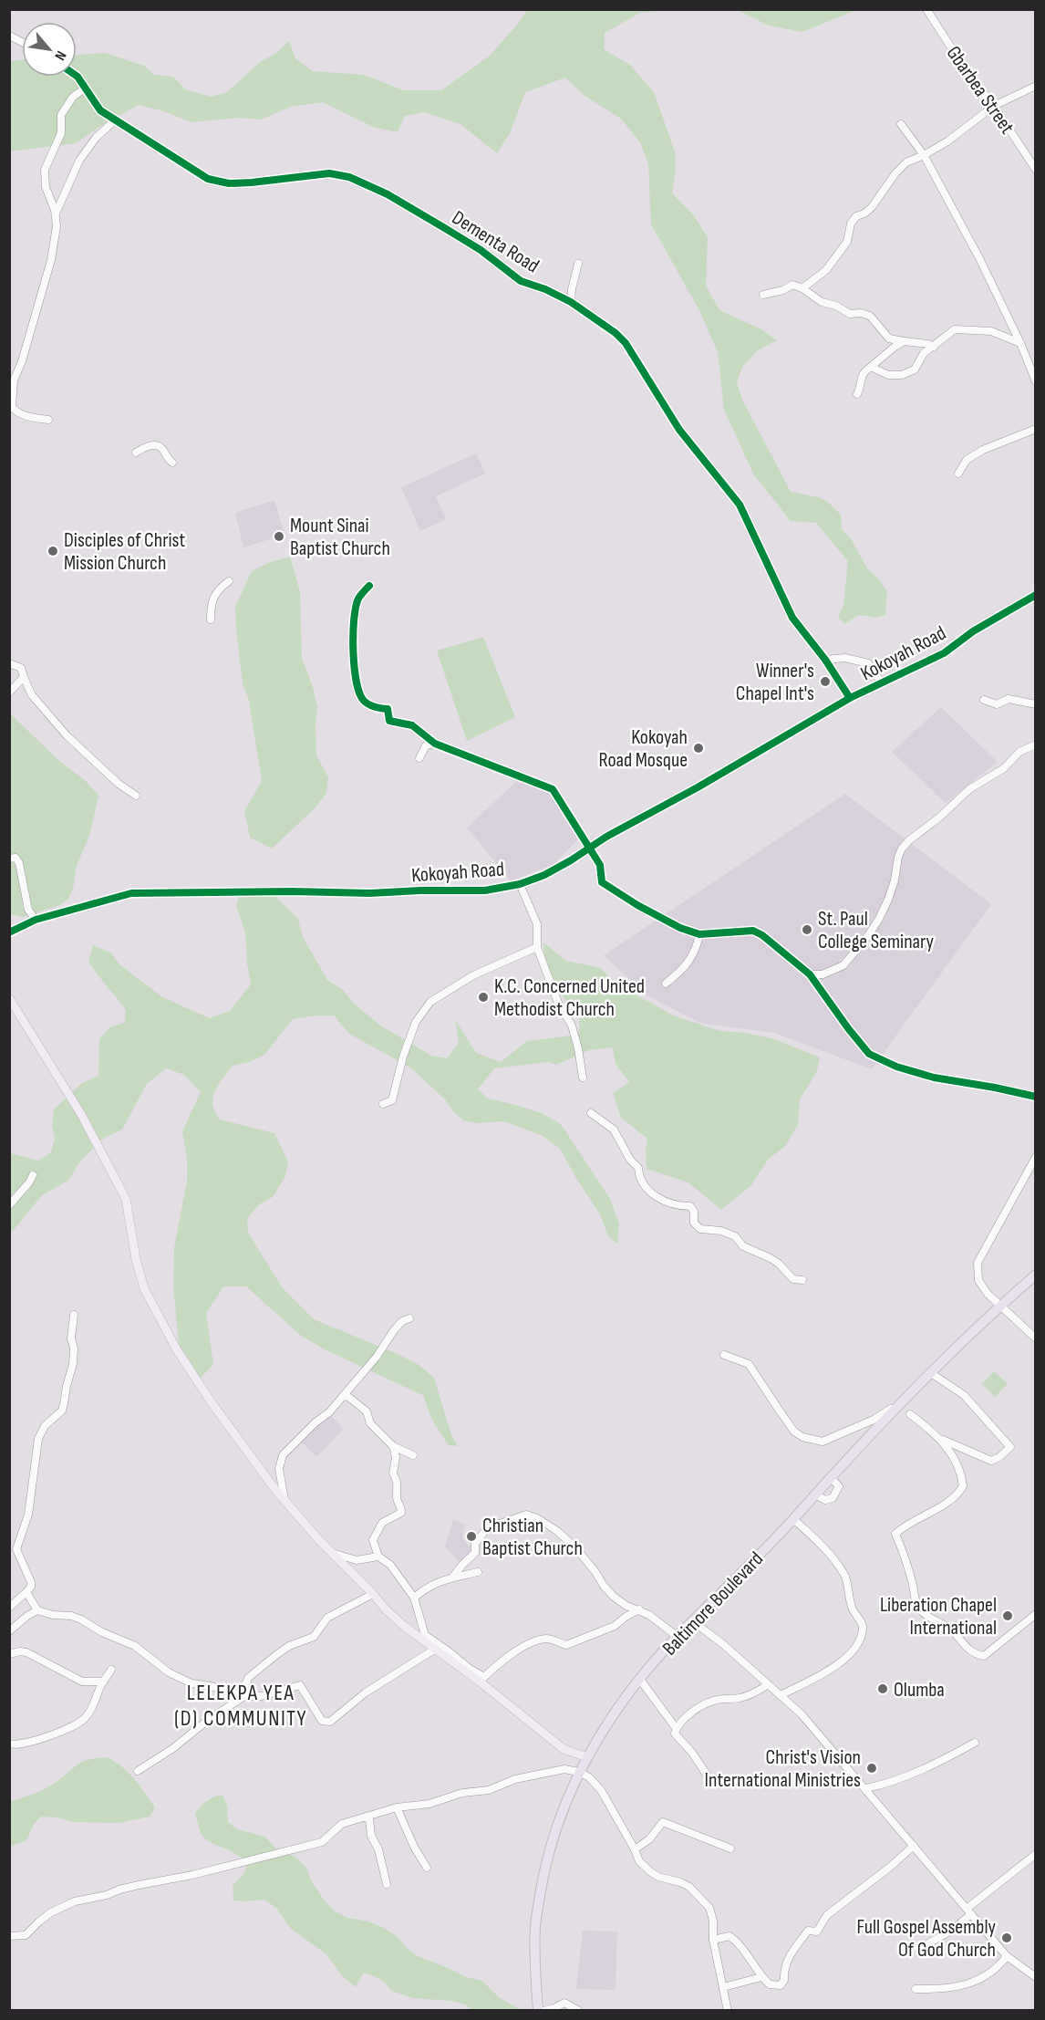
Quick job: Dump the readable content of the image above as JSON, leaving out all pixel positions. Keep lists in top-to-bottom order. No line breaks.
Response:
{"streets":{"highway":["Baltimore Boulevard"],"street":["Gbarbea Street","Dementa Road","Kokoyah Road"]},"crossings":[["Dementa Road","Kokoyah Road"]],"districts":["LELEKPA YEA (D) COMMUNITY"],"places":["Mount Sinai Baptist Church","Disciples of Christ Mission Church","Winner's Chapel Int's","Kokoyah Road Mosque","St. Paul College Seminary","K.C. Concerned United Methodist Church","Christian Baptist Church","Liberation Chapel International","Olumba","Christ's Vision International Ministries","Full Gospel Assembly Of God Church"],"north":"bottom right"}
